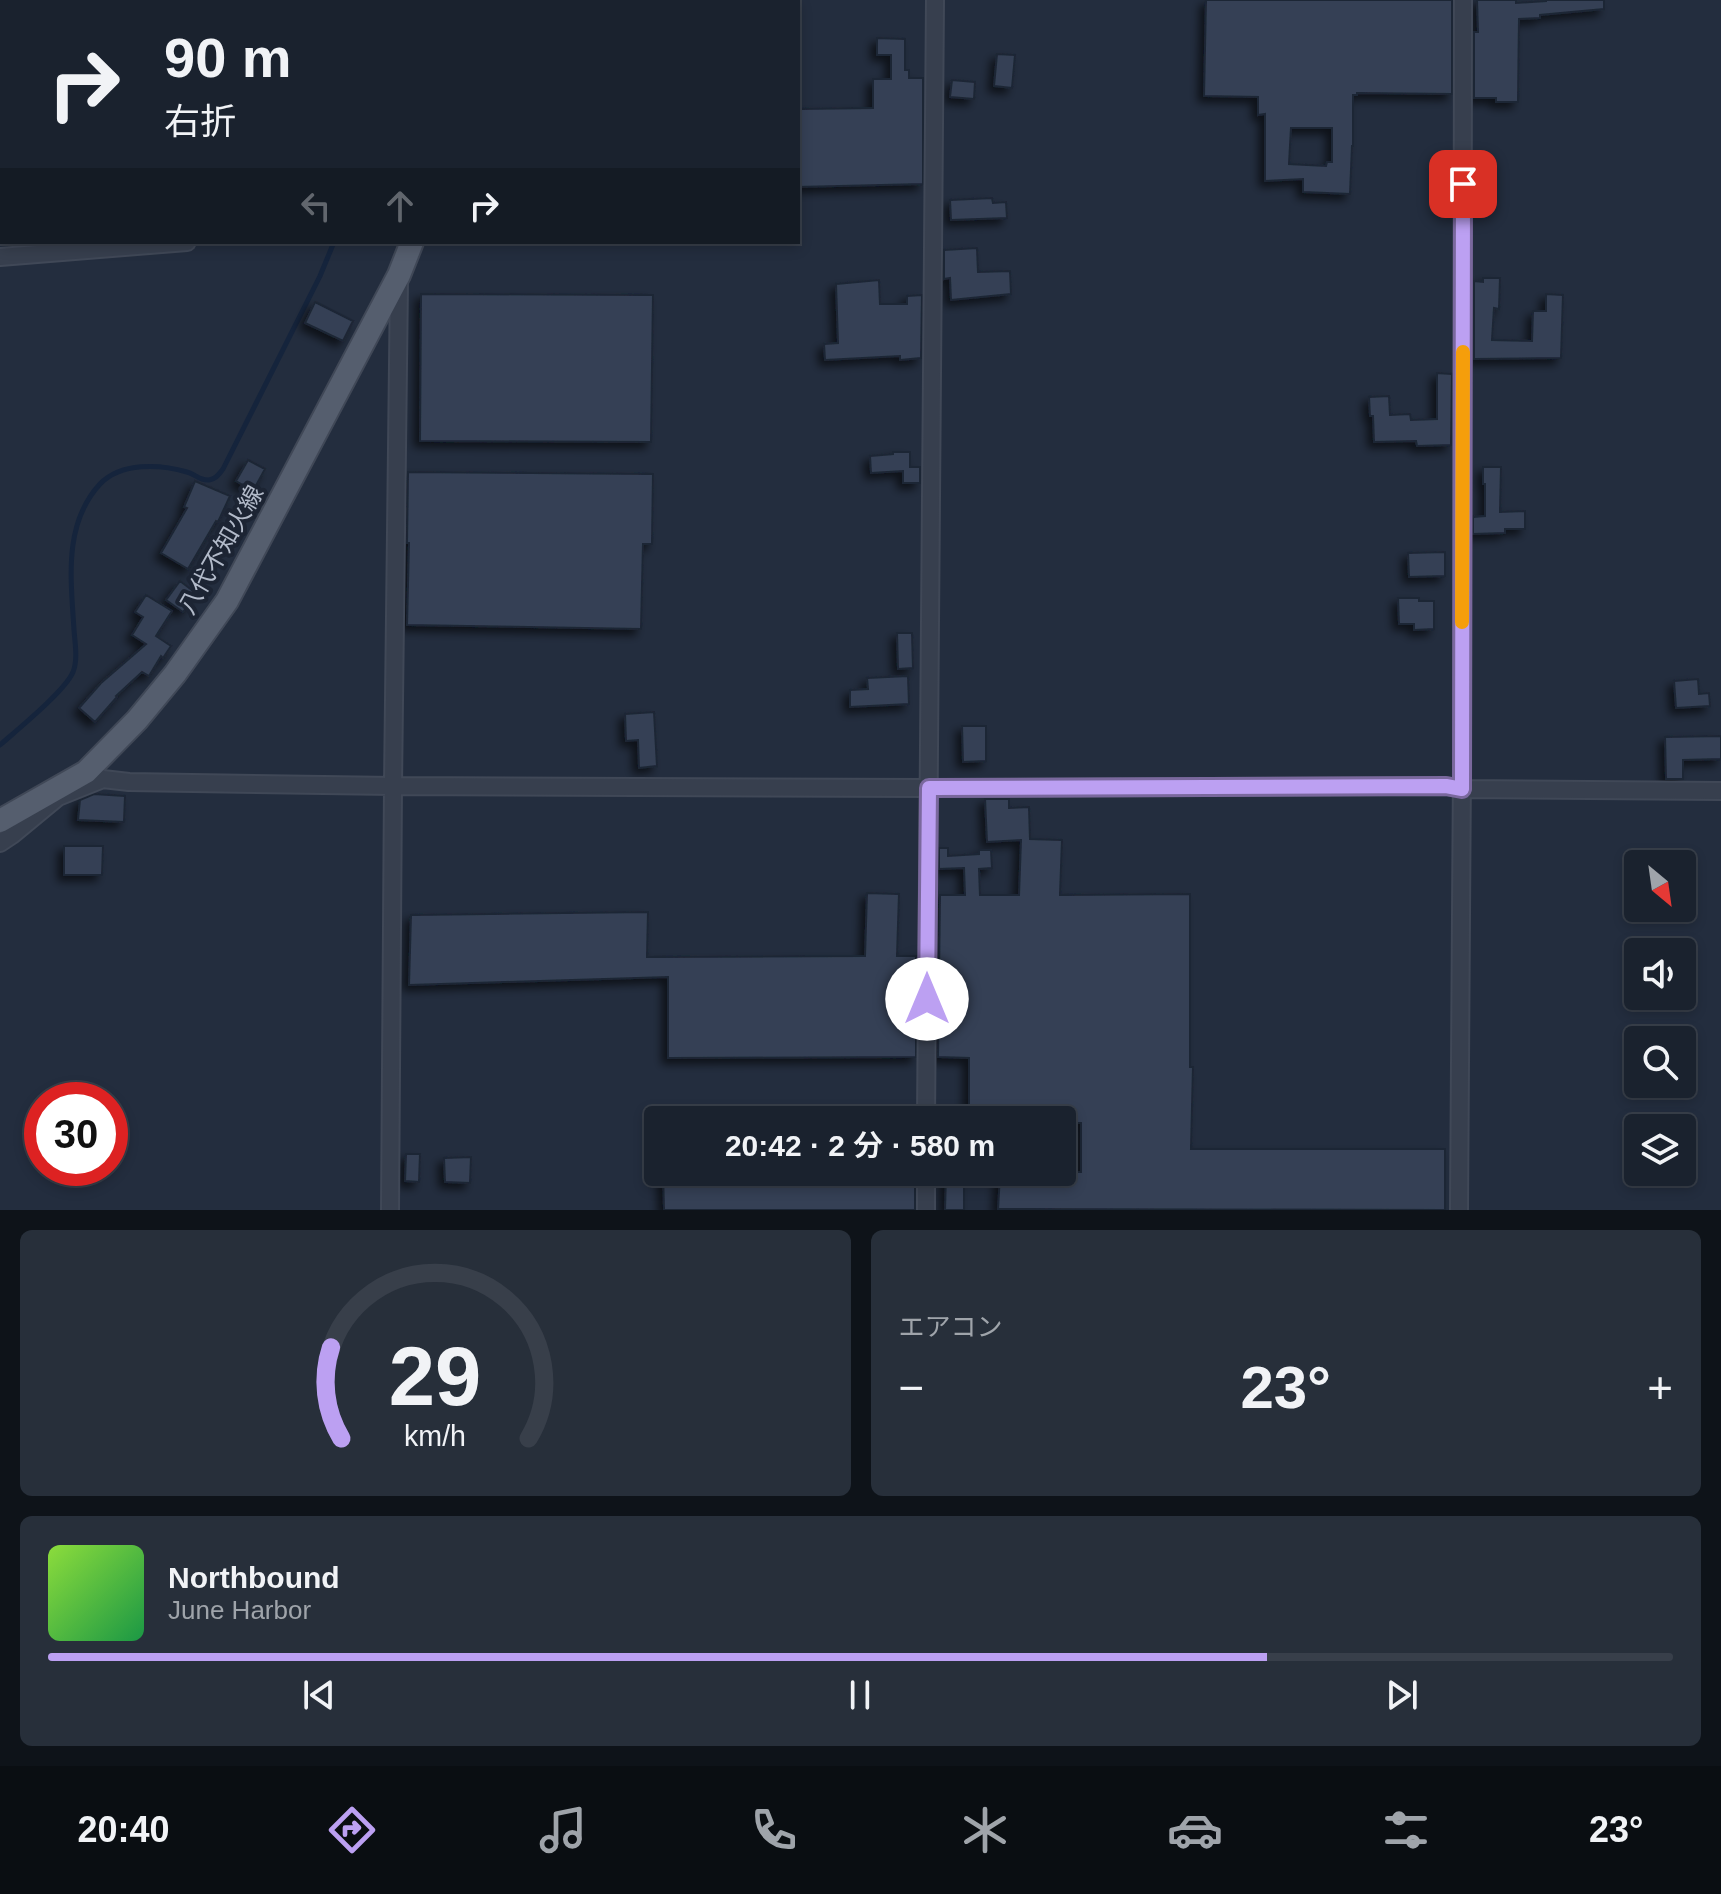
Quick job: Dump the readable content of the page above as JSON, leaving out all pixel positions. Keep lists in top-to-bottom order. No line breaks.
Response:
{"streets":{"main road":["八代不知火線"]},"north":"bottom right","page":{"turn":["90 m","右折"],"limit":"30","trip":"20:42 · 2 分 · 580 m","tile":"エアコン","heat":["−","23°","+"],"song":["Northbound","June Harbor"],"tabs":["20:40","23°"],"gauge":["29","km/h"]}}
